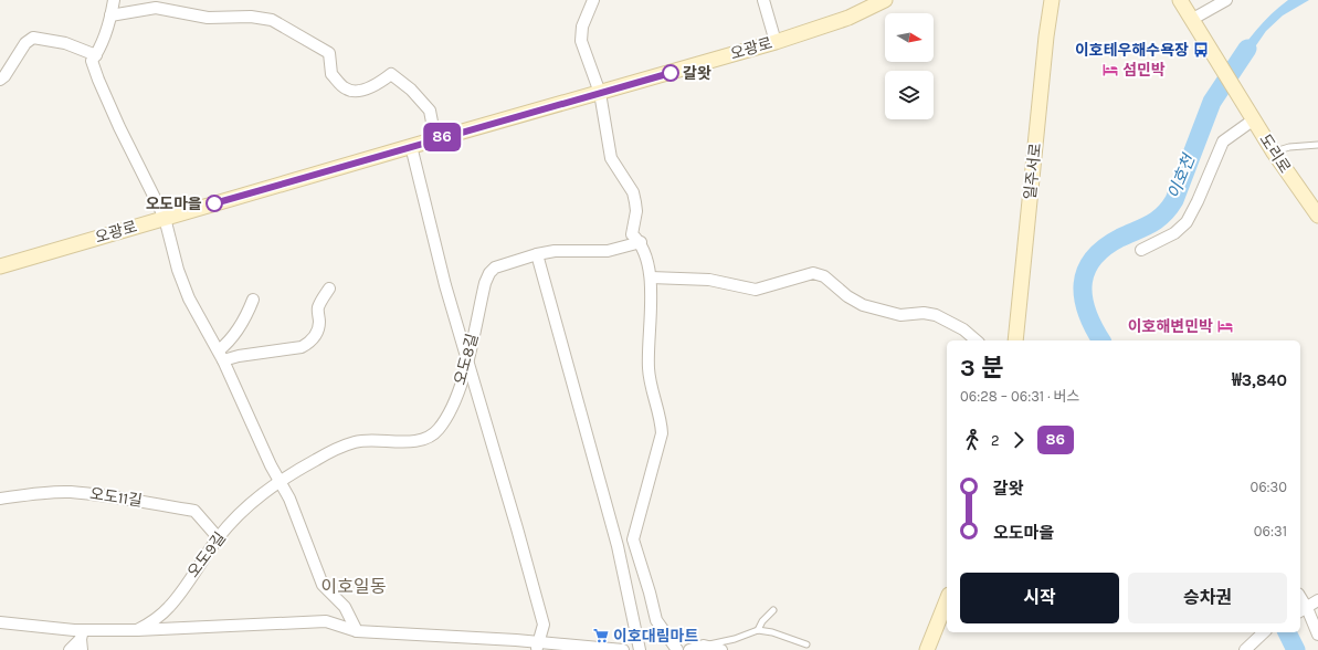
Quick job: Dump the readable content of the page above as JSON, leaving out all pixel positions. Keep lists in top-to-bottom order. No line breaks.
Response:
{"streets":{"main road":["오광로","도리로","일주서로"],"street":["오도8길","오도11길","오도9길"]},"crossings":[["오도8길","오도9길"],["오도11길","오도9길"]],"districts":["이호일동"],"water":["이호천"],"places":{"bus stop":["이호테우해수욕장"],"hotel":["섬민박","이호해변민박"],"other":["갈왓","오도마을"],"supermarket":["이호대림마트"]},"lines":["bus line 86"],"north":"right","page":{"on_map":"86","heading":["3 분","06:28 – 06:31 · 버스","₩3,840"],"legs":["2","86"],"list":[{"name":"갈왓","value":"06:30"},{"name":"오도마을","value":"06:31"}],"buttons":["시작","승차권"]}}
